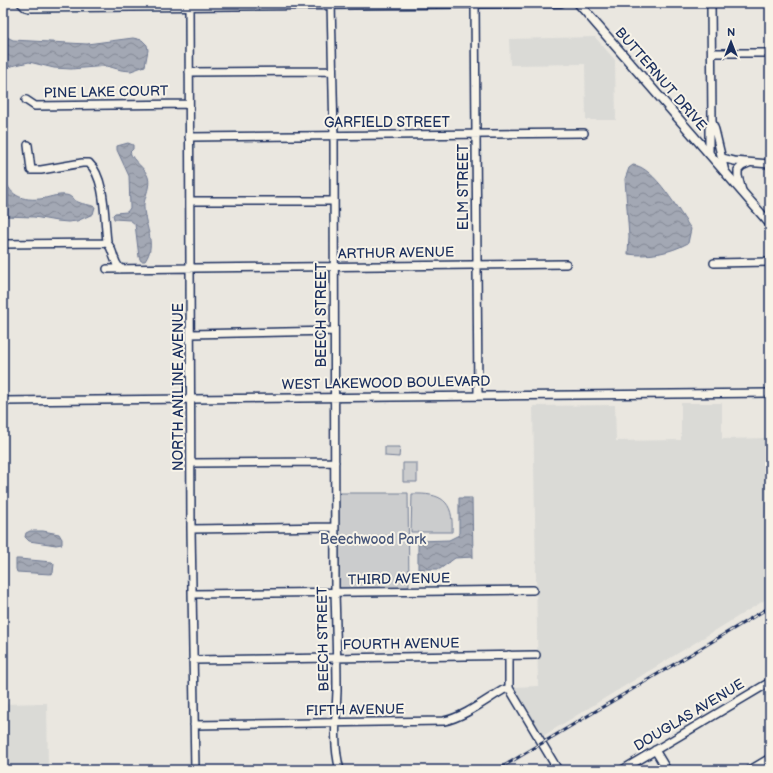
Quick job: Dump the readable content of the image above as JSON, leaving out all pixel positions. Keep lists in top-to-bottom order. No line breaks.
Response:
{"streets":{"main road":["BUTTERNUT DRIVE"],"street":["PINE LAKE COURT","GARFIELD STREET","ELM STREET","ARTHUR AVENUE","BEECH STREET","WEST LAKEWOOD BOULEVARD","NORTH ANILINE AVENUE","THIRD AVENUE","FOURTH AVENUE","FIFTH AVENUE","DOUGLAS AVENUE"]},"crossings":[["PINE LAKE COURT","NORTH ANILINE AVENUE"],["GARFIELD STREET","ELM STREET"],["GARFIELD STREET","BEECH STREET"],["GARFIELD STREET","NORTH ANILINE AVENUE"],["ELM STREET","ARTHUR AVENUE"],["ELM STREET","WEST LAKEWOOD BOULEVARD"],["ARTHUR AVENUE","BEECH STREET"],["ARTHUR AVENUE","NORTH ANILINE AVENUE"],["BEECH STREET","WEST LAKEWOOD BOULEVARD"],["BEECH STREET","THIRD AVENUE"],["BEECH STREET","FOURTH AVENUE"],["BEECH STREET","FIFTH AVENUE"],["WEST LAKEWOOD BOULEVARD","NORTH ANILINE AVENUE"],["NORTH ANILINE AVENUE","THIRD AVENUE"],["NORTH ANILINE AVENUE","FOURTH AVENUE"],["NORTH ANILINE AVENUE","FIFTH AVENUE"]],"parks":["Beechwood Park"],"north":"top"}
